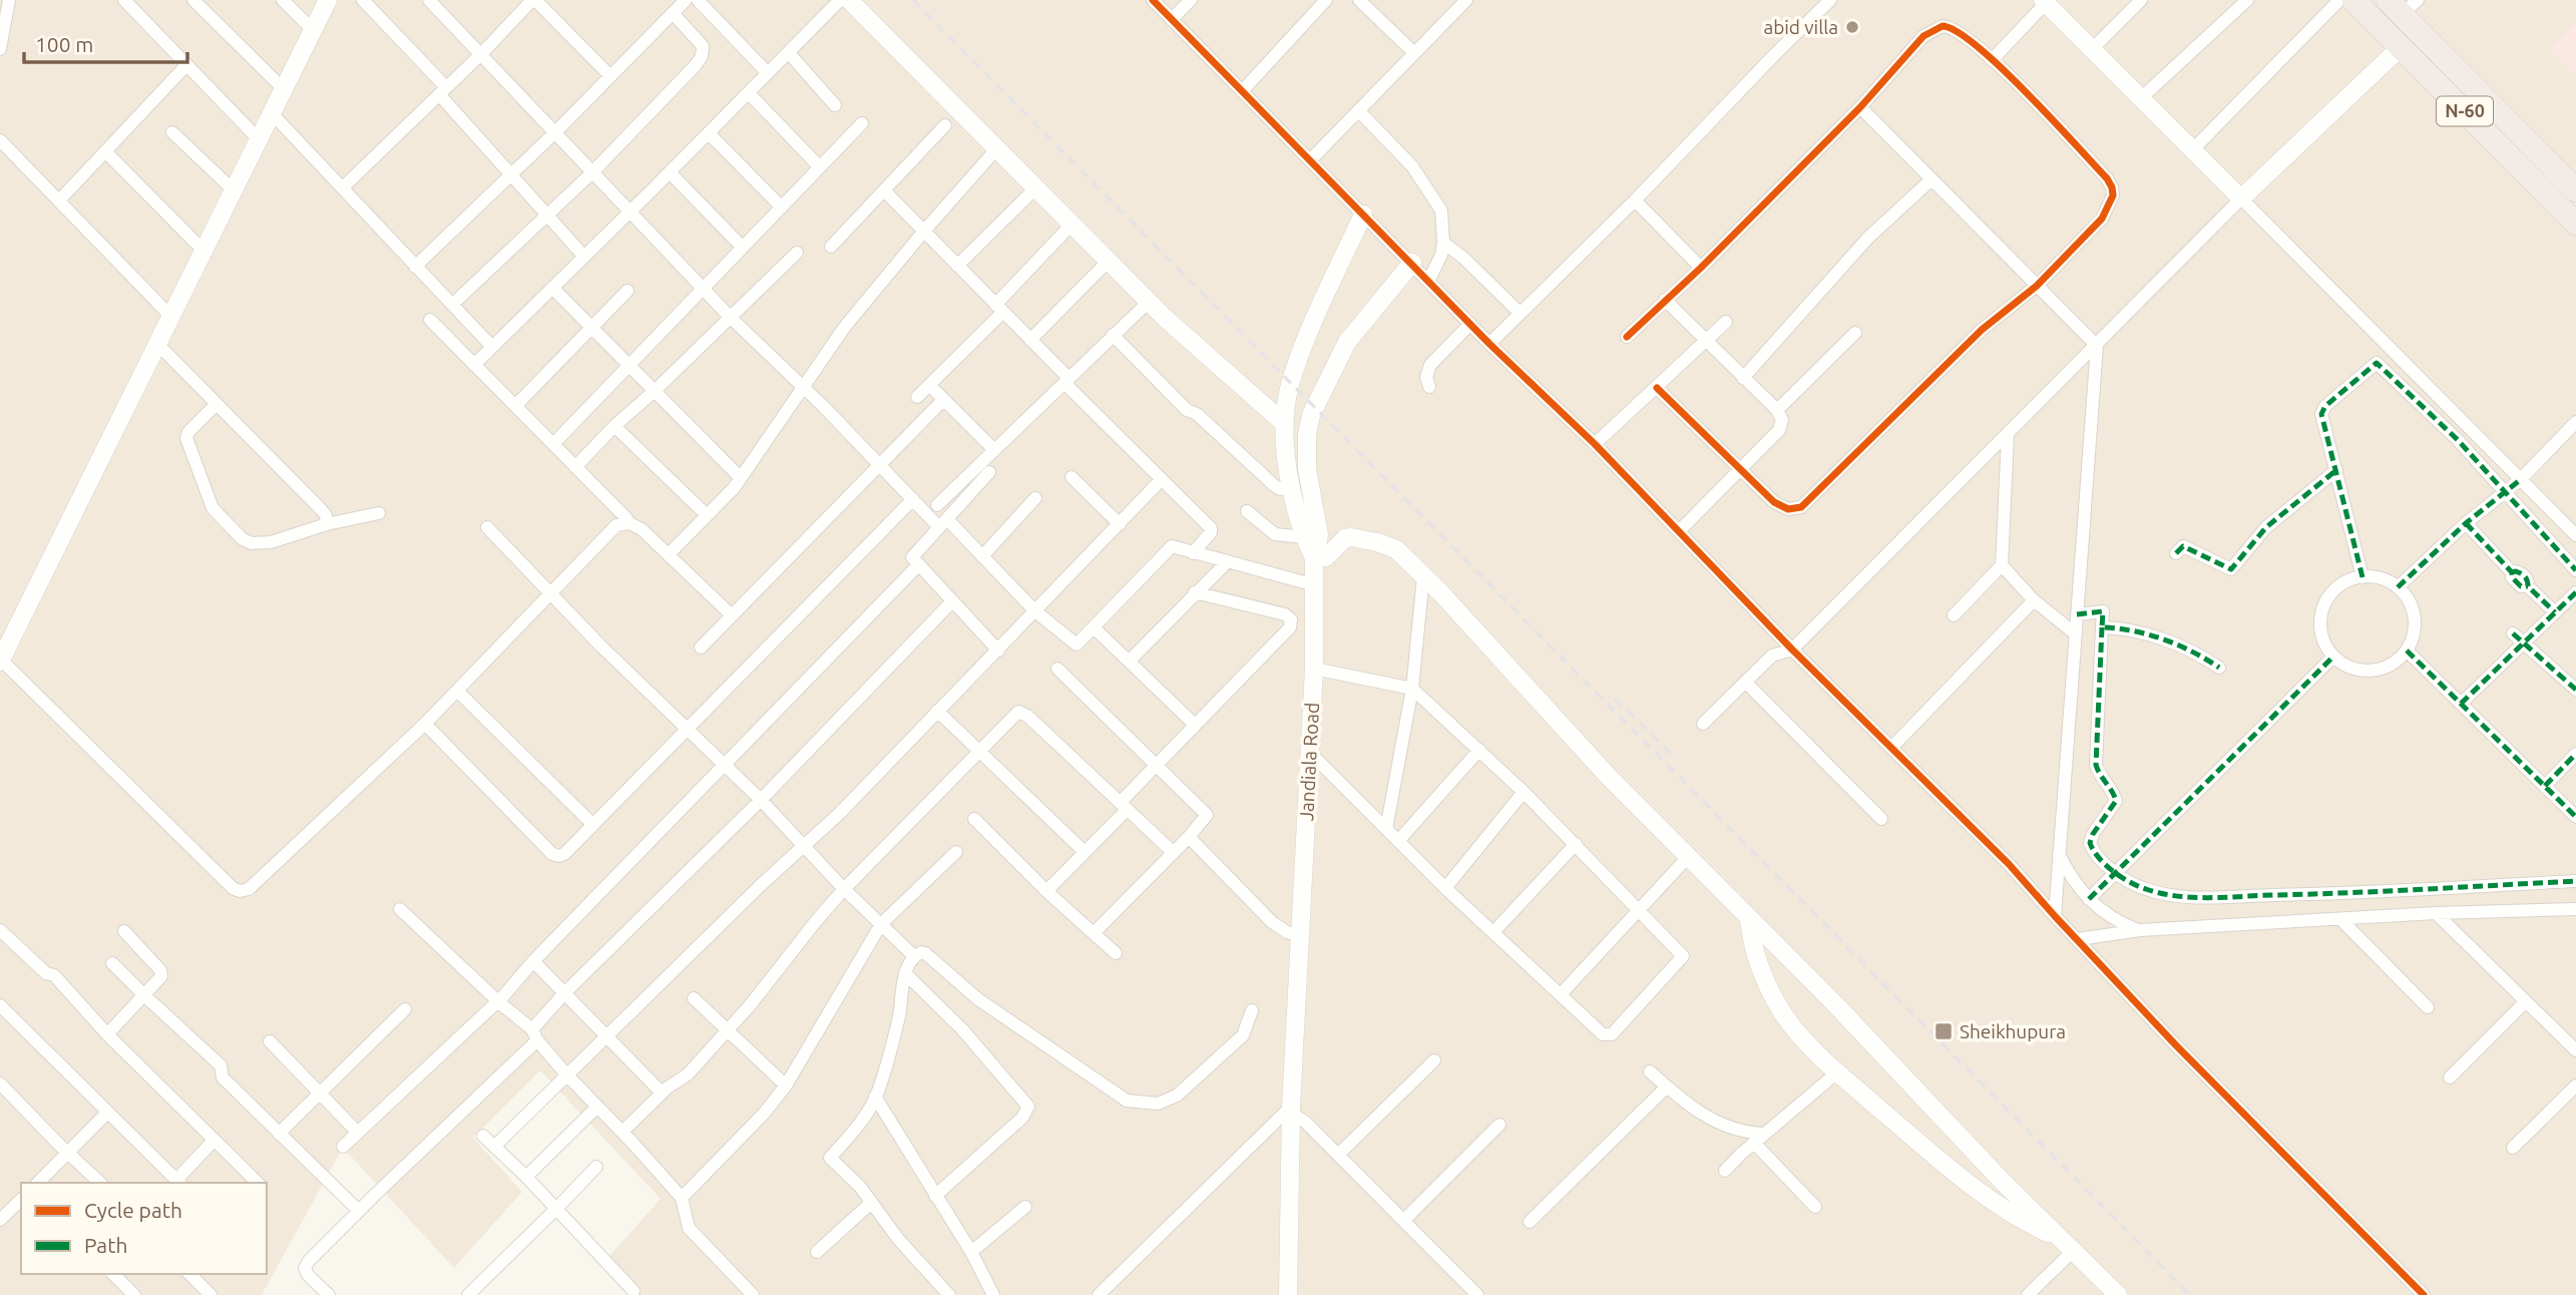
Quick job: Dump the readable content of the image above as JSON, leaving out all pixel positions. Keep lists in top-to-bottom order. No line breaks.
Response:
{"streets":{"highway":["N-60"],"street":["Jandiala Road"]},"places":{"other":["abid villa"],"transit":["Sheikhupura"]},"legend":["Cycle path","Path"],"scale_bar":"100 m"}
